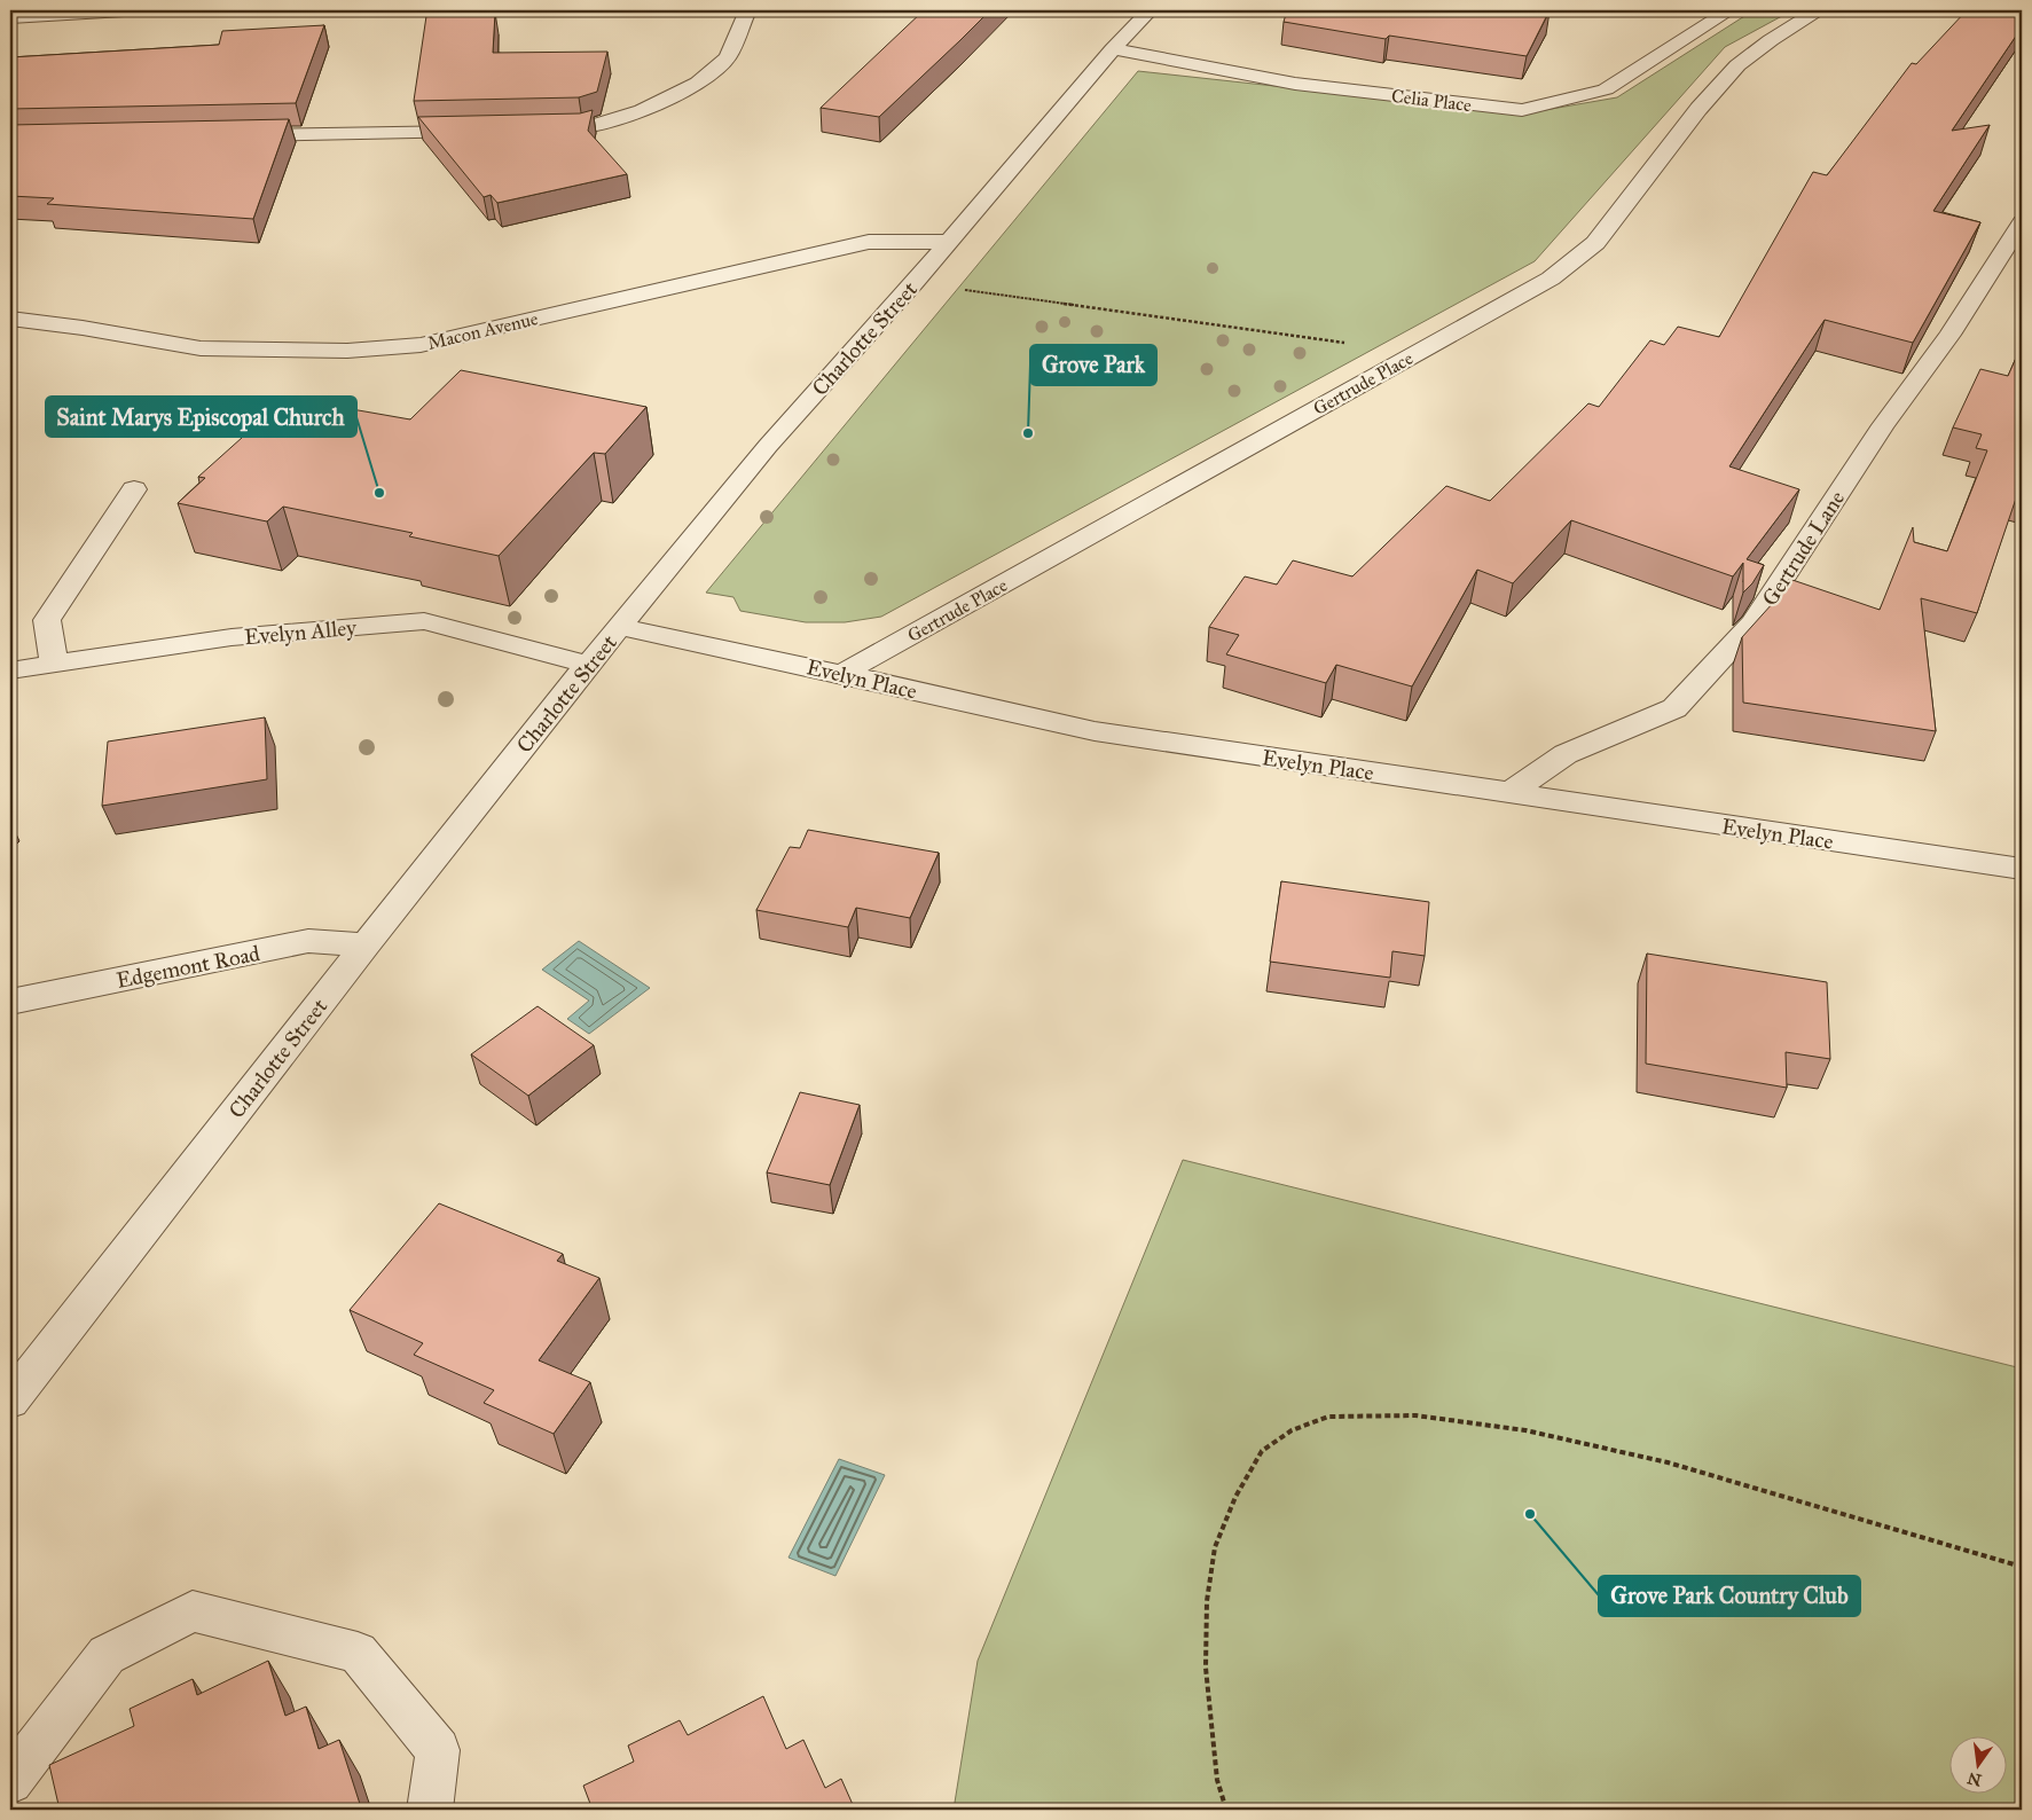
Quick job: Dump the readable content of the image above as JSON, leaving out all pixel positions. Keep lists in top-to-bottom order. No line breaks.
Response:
{"streets":{"street":["Celia Place","Macon Avenue","Charlotte Street","Gertrude Place","Gertrude Lane","Evelyn Alley","Evelyn Place","Edgemont Road"]},"crossings":[["Celia Place","Charlotte Street"],["Macon Avenue","Charlotte Street"],["Charlotte Street","Evelyn Alley"],["Charlotte Street","Evelyn Place"],["Charlotte Street","Edgemont Road"],["Gertrude Place","Evelyn Place"],["Gertrude Lane","Evelyn Place"]],"places":["Grove Park","Saint Marys Episcopal Church","Grove Park Country Club"],"north":"bottom"}
